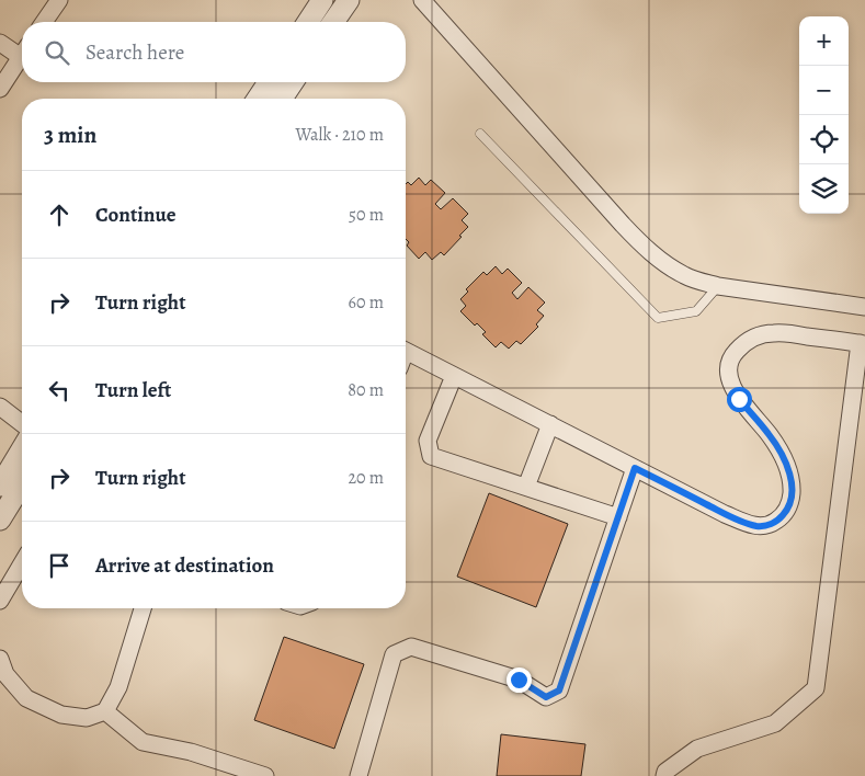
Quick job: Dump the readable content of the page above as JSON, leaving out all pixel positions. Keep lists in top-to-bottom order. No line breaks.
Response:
{"page":{"map_buttons":["+","−"],"search":"Search here","heading":["3 min","Walk · 210 m"],"list":[["Continue","50 m"],["Turn right","60 m"],["Turn left","80 m"],["Turn right","20 m"],"Arrive at destination"]}}
